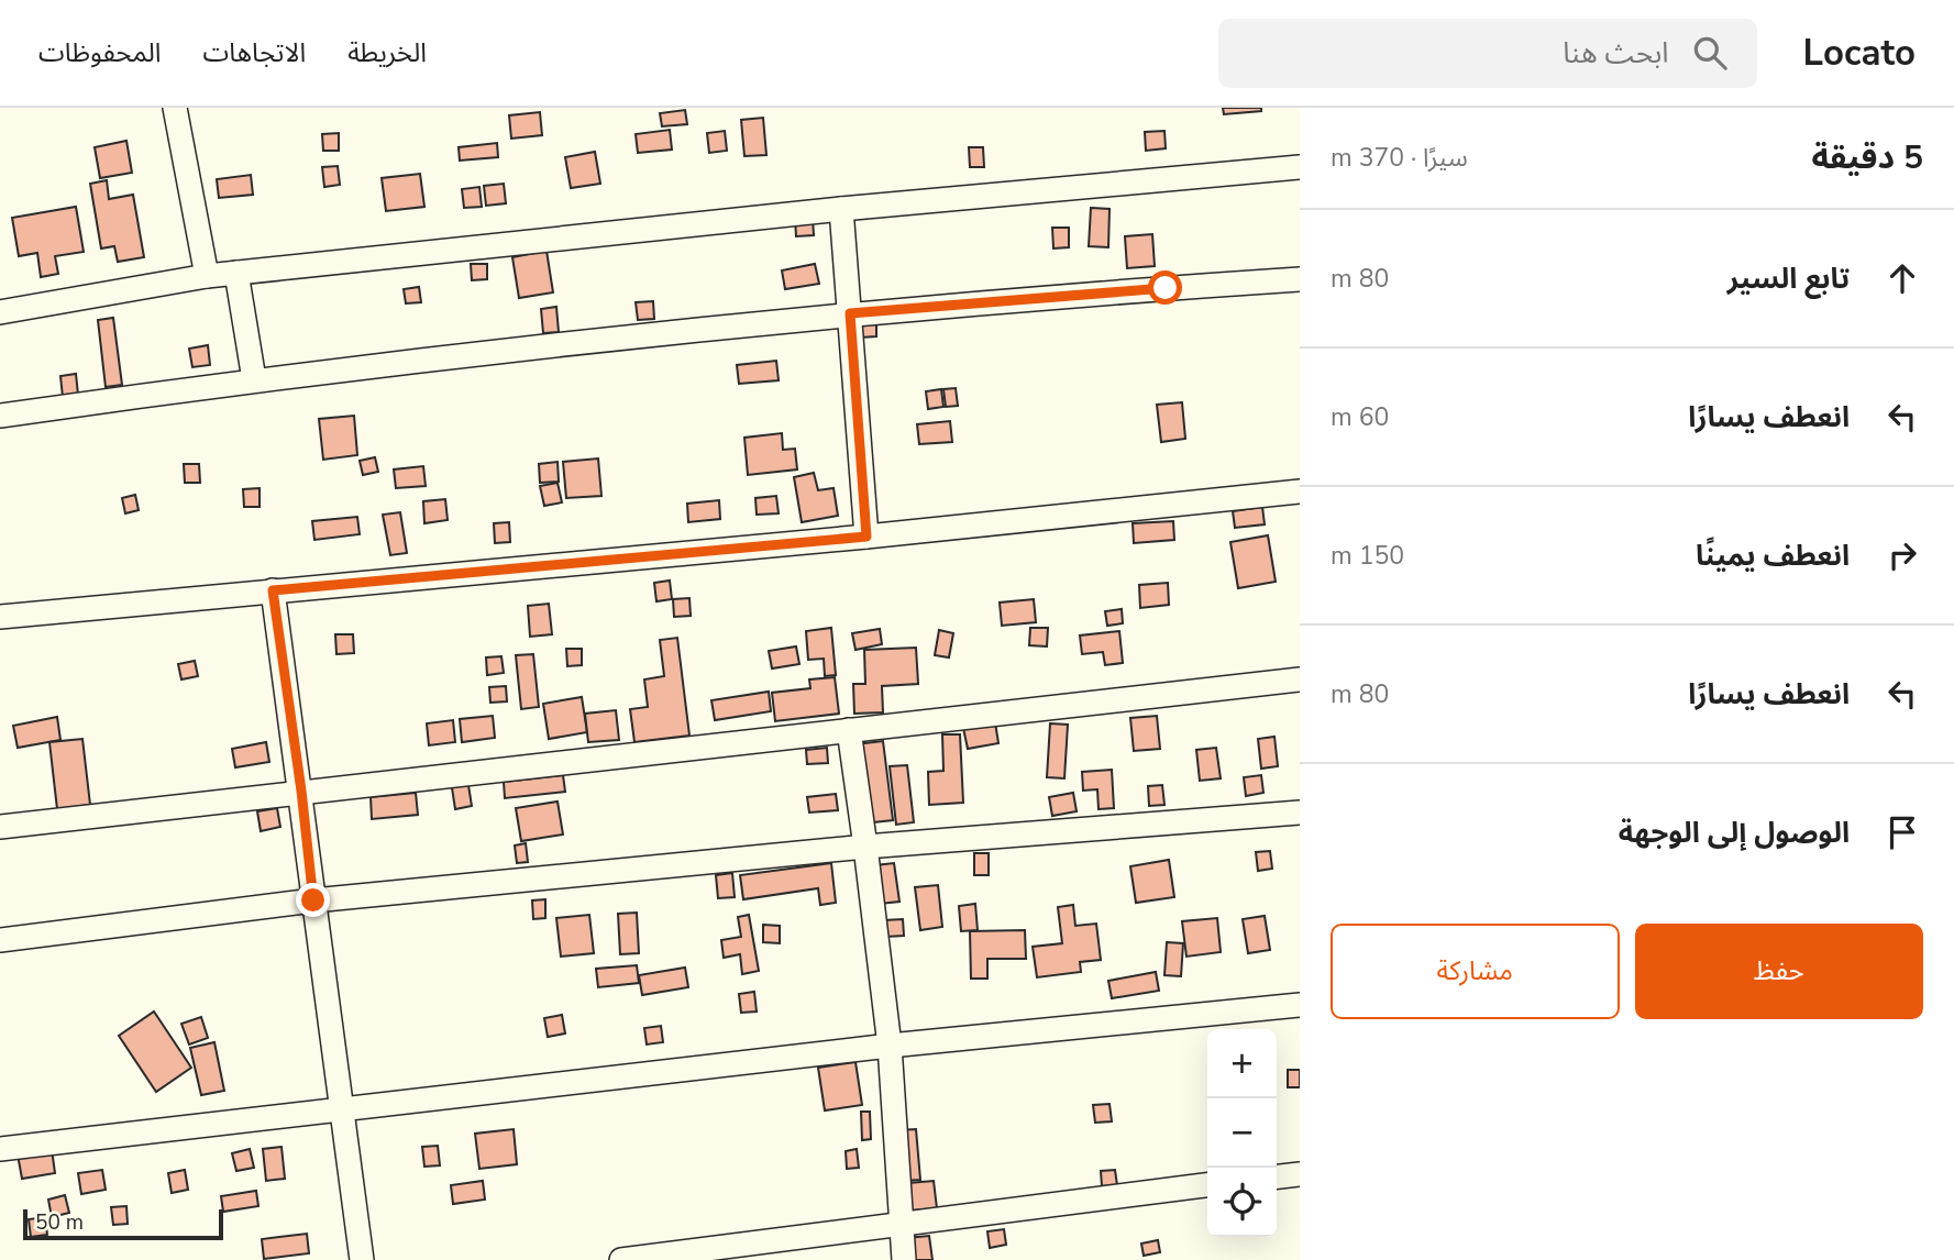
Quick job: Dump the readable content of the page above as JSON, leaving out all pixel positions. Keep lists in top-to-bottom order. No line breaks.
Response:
{"scale_bar":"50 m","page":{"header":"Locato","search":"ابحث هنا","nav":["الخريطة","الاتجاهات","المحفوظات"],"heading":["5 دقيقة","سيرًا · 370 m"],"list":[["تابع السير","80 m"],["انعطف يسارًا","60 m"],["انعطف يمينًا","150 m"],["انعطف يسارًا","80 m"],"الوصول إلى الوجهة"],"buttons":["حفظ","مشاركة"],"map_buttons":["+","−"],"scale":"50 m"}}
